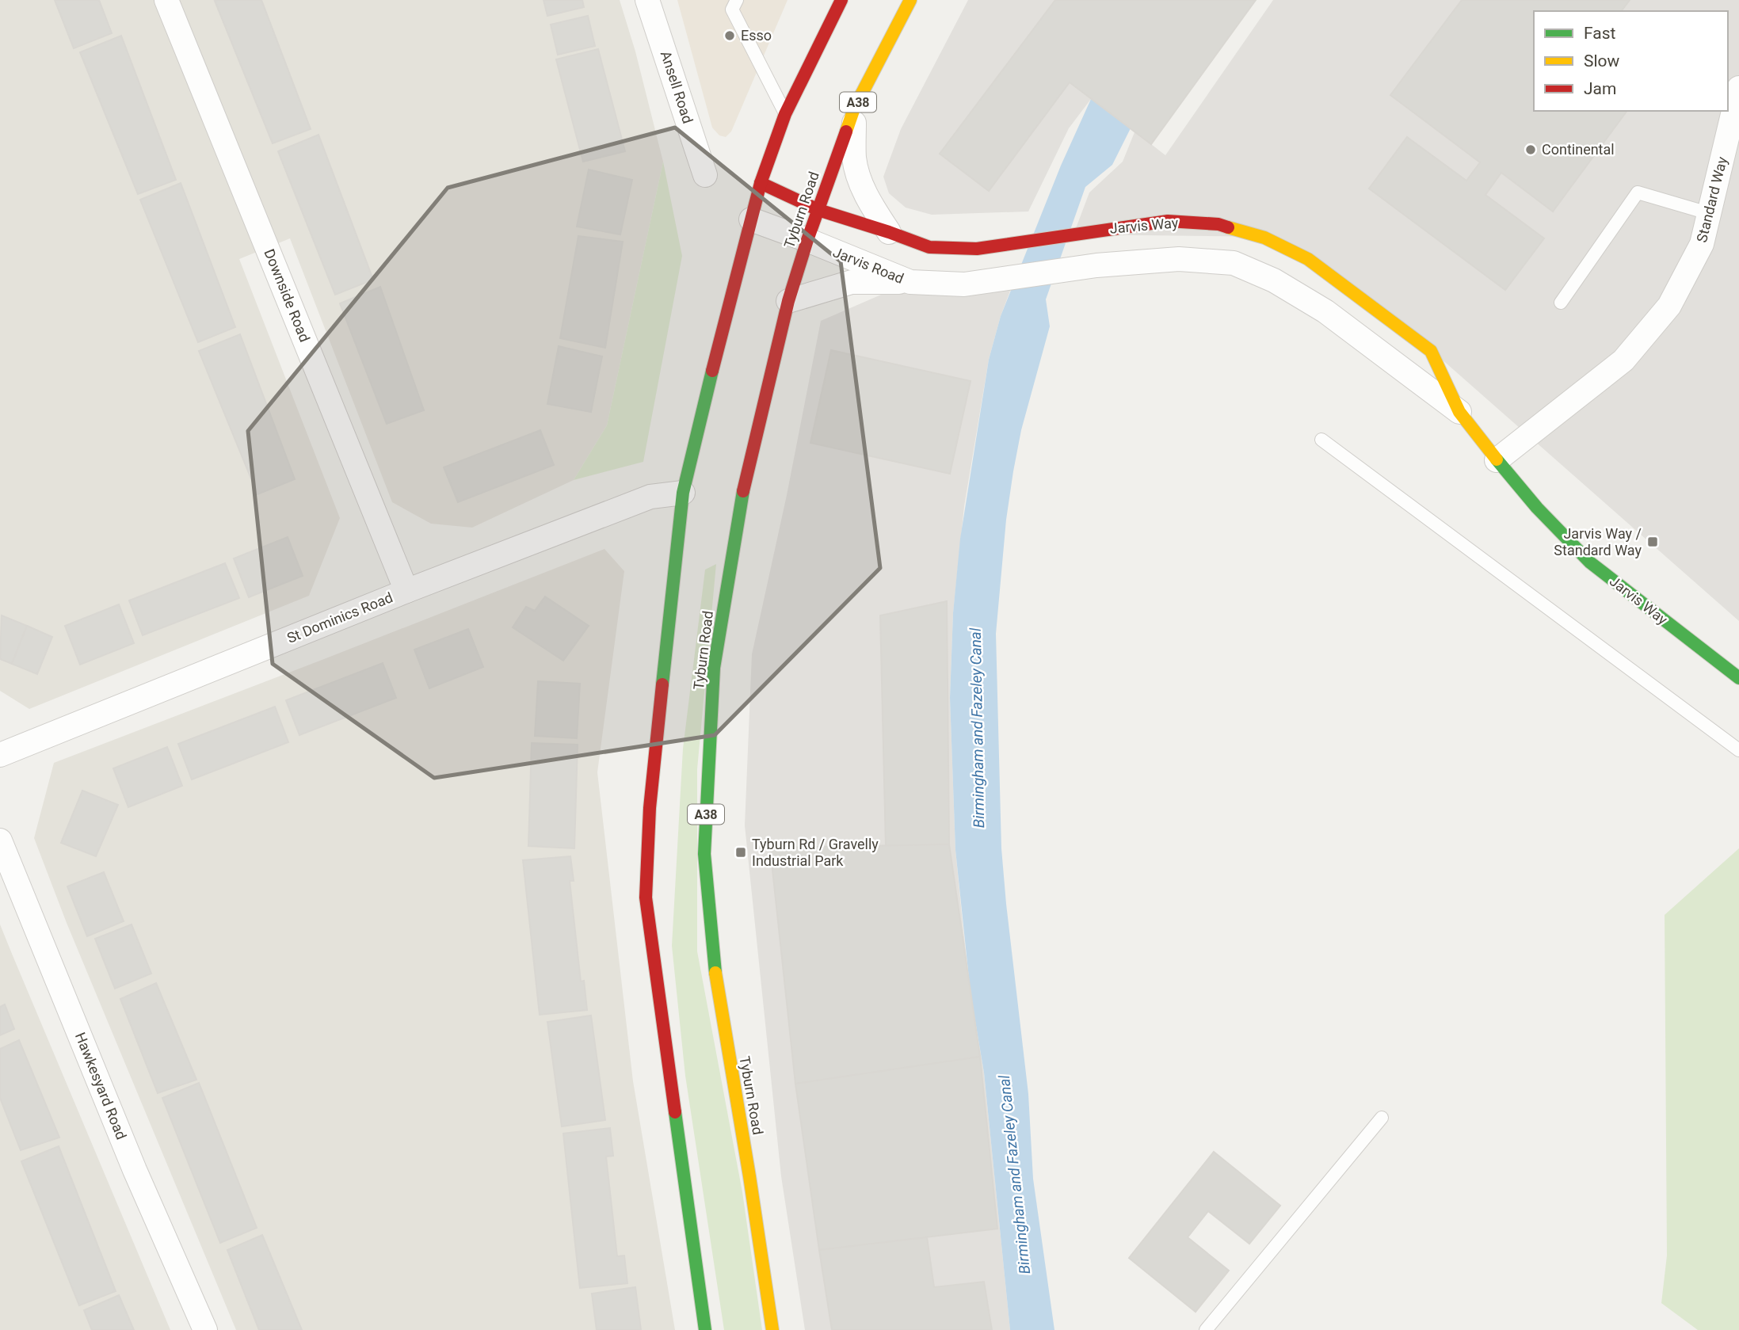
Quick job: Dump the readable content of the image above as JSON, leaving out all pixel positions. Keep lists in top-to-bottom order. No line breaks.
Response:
{"streets":{"main road":["A38","Tyburn Road","Jarvis Way"],"street":["Ansell Road","Standard Way","Jarvis Road","Downside Road","St Dominics Road","Hawkesyard Road"]},"crossings":[["Standard Way","Jarvis Way"],["Tyburn Road","Jarvis Way"],["Tyburn Road","Jarvis Road"],["Jarvis Way","Jarvis Road"],["Downside Road","St Dominics Road"]],"water":["Birmingham and Fazeley Canal"],"places":{"other":["Esso","Continental"],"transit":["Jarvis Way / Standard Way","Tyburn Rd / Gravelly Industrial Park"]},"legend":["Fast","Slow","Jam"]}
